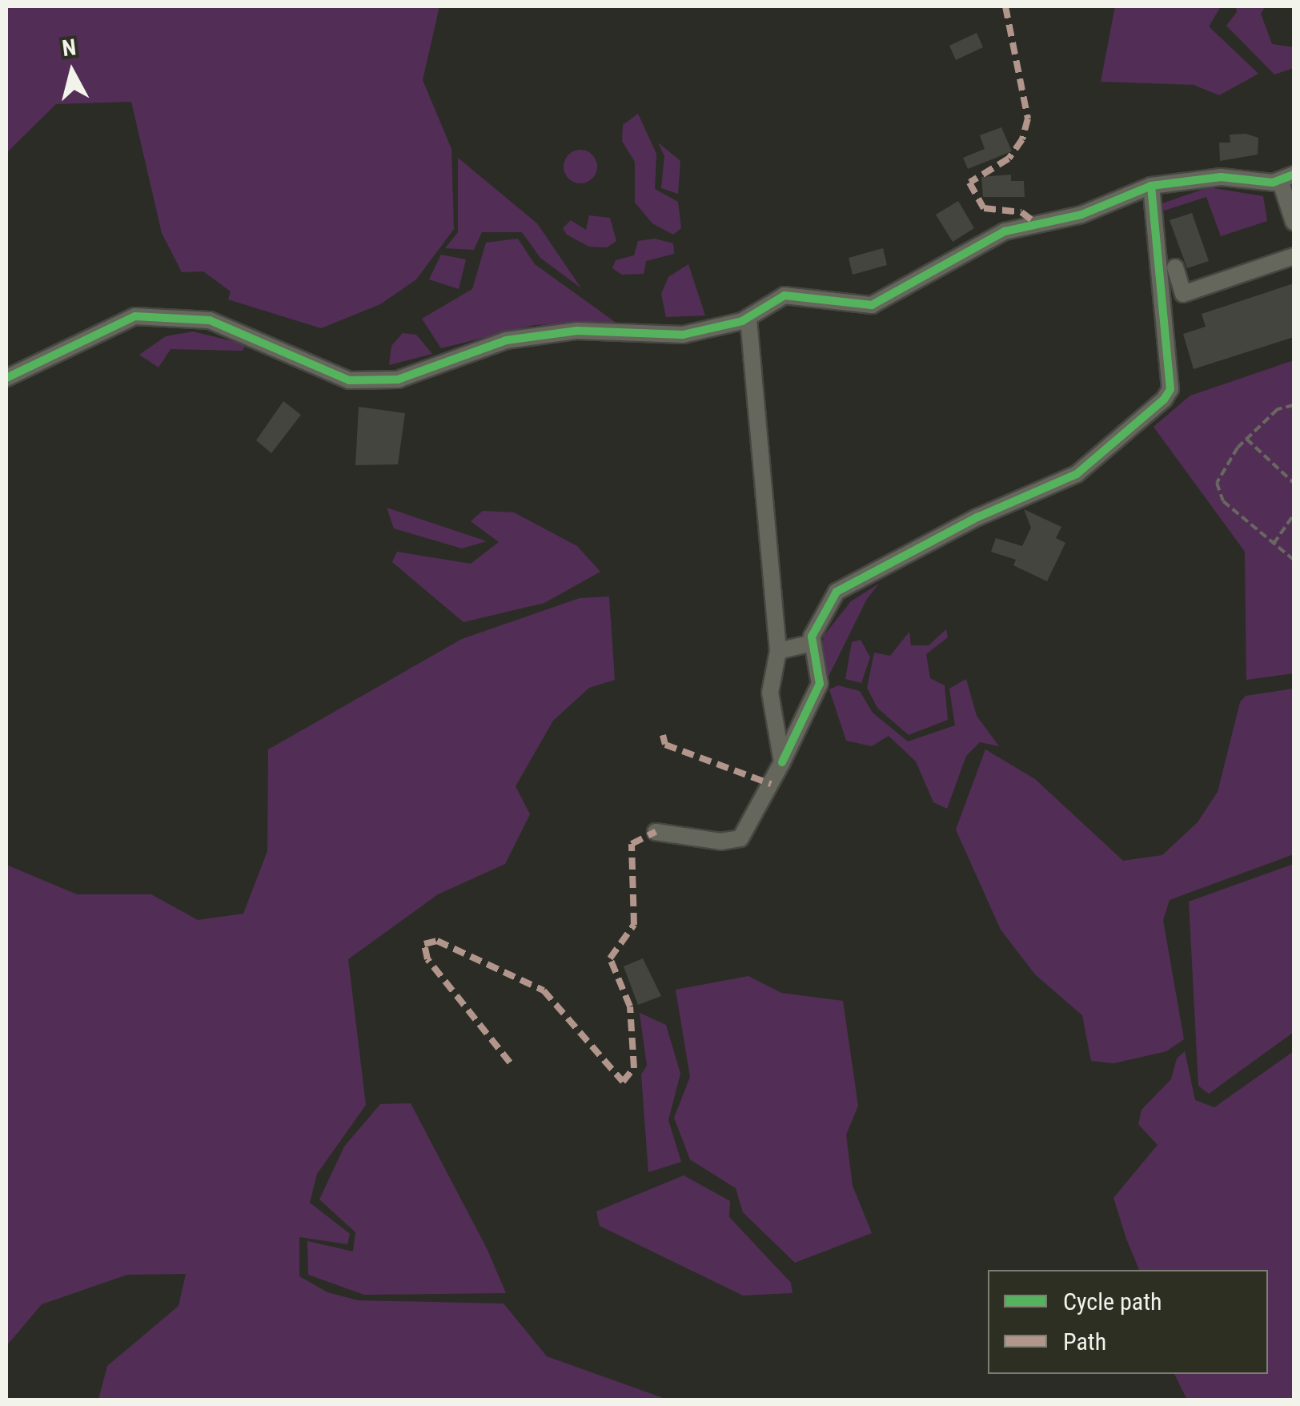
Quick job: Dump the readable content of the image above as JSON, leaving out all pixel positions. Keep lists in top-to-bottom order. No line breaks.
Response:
{"legend":["Cycle path","Path"],"north":"top"}
